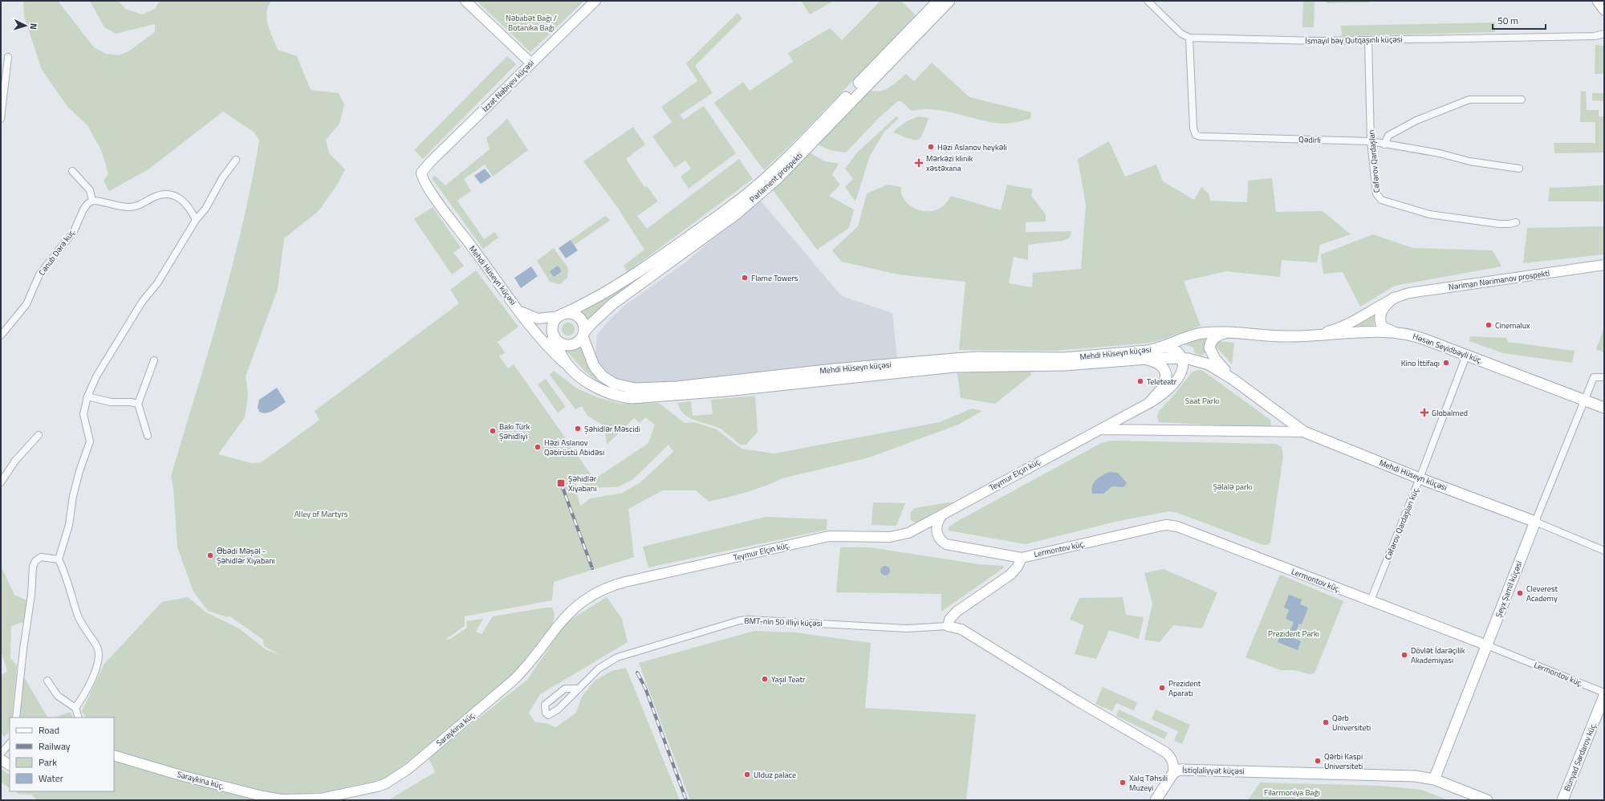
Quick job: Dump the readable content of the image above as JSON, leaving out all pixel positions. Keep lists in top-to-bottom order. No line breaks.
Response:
{"streets":{"main road":["İzzət Nəbiyev küçəsi","Parlament prospekti","Mehdi Hüseyn küçəsi","Nəriman Nərimanov prospekti","Həsən Seyidbəyli küç.","Teymur Elçin küç.","Lermontov küç.","Şeyx Şamil küçəsi","Saraykina küç.","Bünyad Sərdarov küç.","İstiqlaliyyət küçəsi"],"street":["İsmayıl bəy Qutqaşınlı küçəsi","Qədirli","Cəfərov Qardaşları","Cənub Dərə küç.","Cəfərov Qardaşları küç.","BMT-nin 50 illiyi küçəsi"]},"crossings":[["İsmayıl bəy Qutqaşınlı küçəsi","Qədirli"],["İsmayıl bəy Qutqaşınlı küçəsi","Cəfərov Qardaşları"],["İzzət Nəbiyev küçəsi","Mehdi Hüseyn küçəsi"],["Qədirli","Cəfərov Qardaşları"],["Parlament prospekti","Mehdi Hüseyn küçəsi"],["Mehdi Hüseyn küçəsi","Həsən Seyidbəyli küç."],["Mehdi Hüseyn küçəsi","Cəfərov Qardaşları küç."],["Mehdi Hüseyn küçəsi","Şeyx Şamil küçəsi"],["Nəriman Nərimanov prospekti","Həsən Seyidbəyli küç."],["Həsən Seyidbəyli küç.","Cəfərov Qardaşları küç."],["Həsən Seyidbəyli küç.","Şeyx Şamil küçəsi"],["Teymur Elçin küç.","Lermontov küç."],["Teymur Elçin küç.","Saraykina küç."],["Cəfərov Qardaşları küç.","Lermontov küç."],["Lermontov küç.","Şeyx Şamil küçəsi"],["Şeyx Şamil küçəsi","İstiqlaliyyət küçəsi"],["BMT-nin 50 illiyi küçəsi","İstiqlaliyyət küçəsi"]],"parks":["Nəbabət Bağı / Botanika Bağı","Saat Parkı","Şəlalə parkı","Alley of Martyrs","Prezident Parkı","Filarmoniya Bağı"],"places":{"other":["Həzi Aslanov heykəli","Flame Towers","Cinemalux","Kino İttifaqı","Teleteatr","Şəhidlər Məscidi","Bakı Türk Şəhidliyi","Həzi Aslanov Qəbirüstü Abidəsi","Əbədi Məşəl - Şəhidlər Xiyabanı","Cleverest Academy","Dövlət İdarəçilik Akademiyası","Yaşıl Teatr","Prezident Aparatı","Qərb Universiteti","Qərbi Kaspi Universiteti","Ulduz palace","Xalq Təhsili Muzeyi"],"health":["Mərkəzi klinik xəstəxana","Globalmed"],"transit":["Şəhidlər Xiyabanı"]},"legend":["Road","Railway","Park","Water"],"scale_bar":"50 m","north":"right"}
